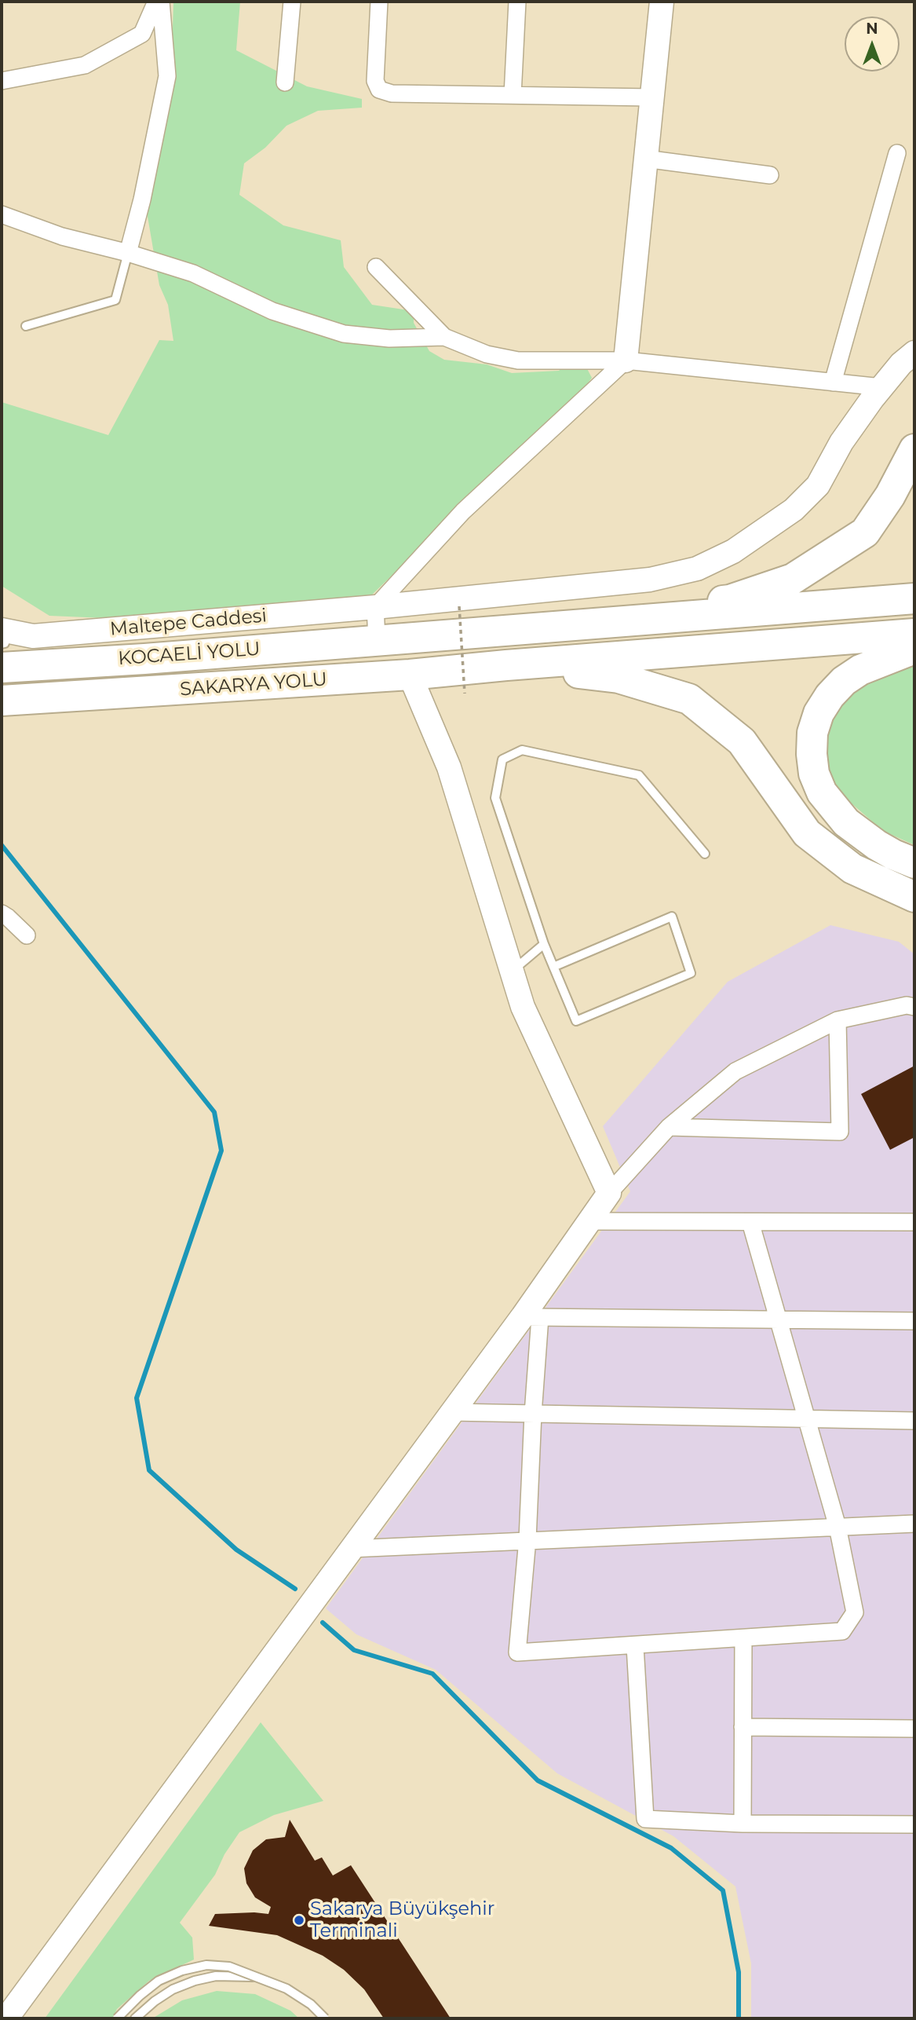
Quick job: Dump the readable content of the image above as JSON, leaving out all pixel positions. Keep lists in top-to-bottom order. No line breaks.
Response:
{"streets":{"highway":["KOCAELİ YOLU","SAKARYA YOLU"],"street":["Maltepe Caddesi"]},"places":["Sakarya Büyükşehir Terminali"],"north":"top"}
